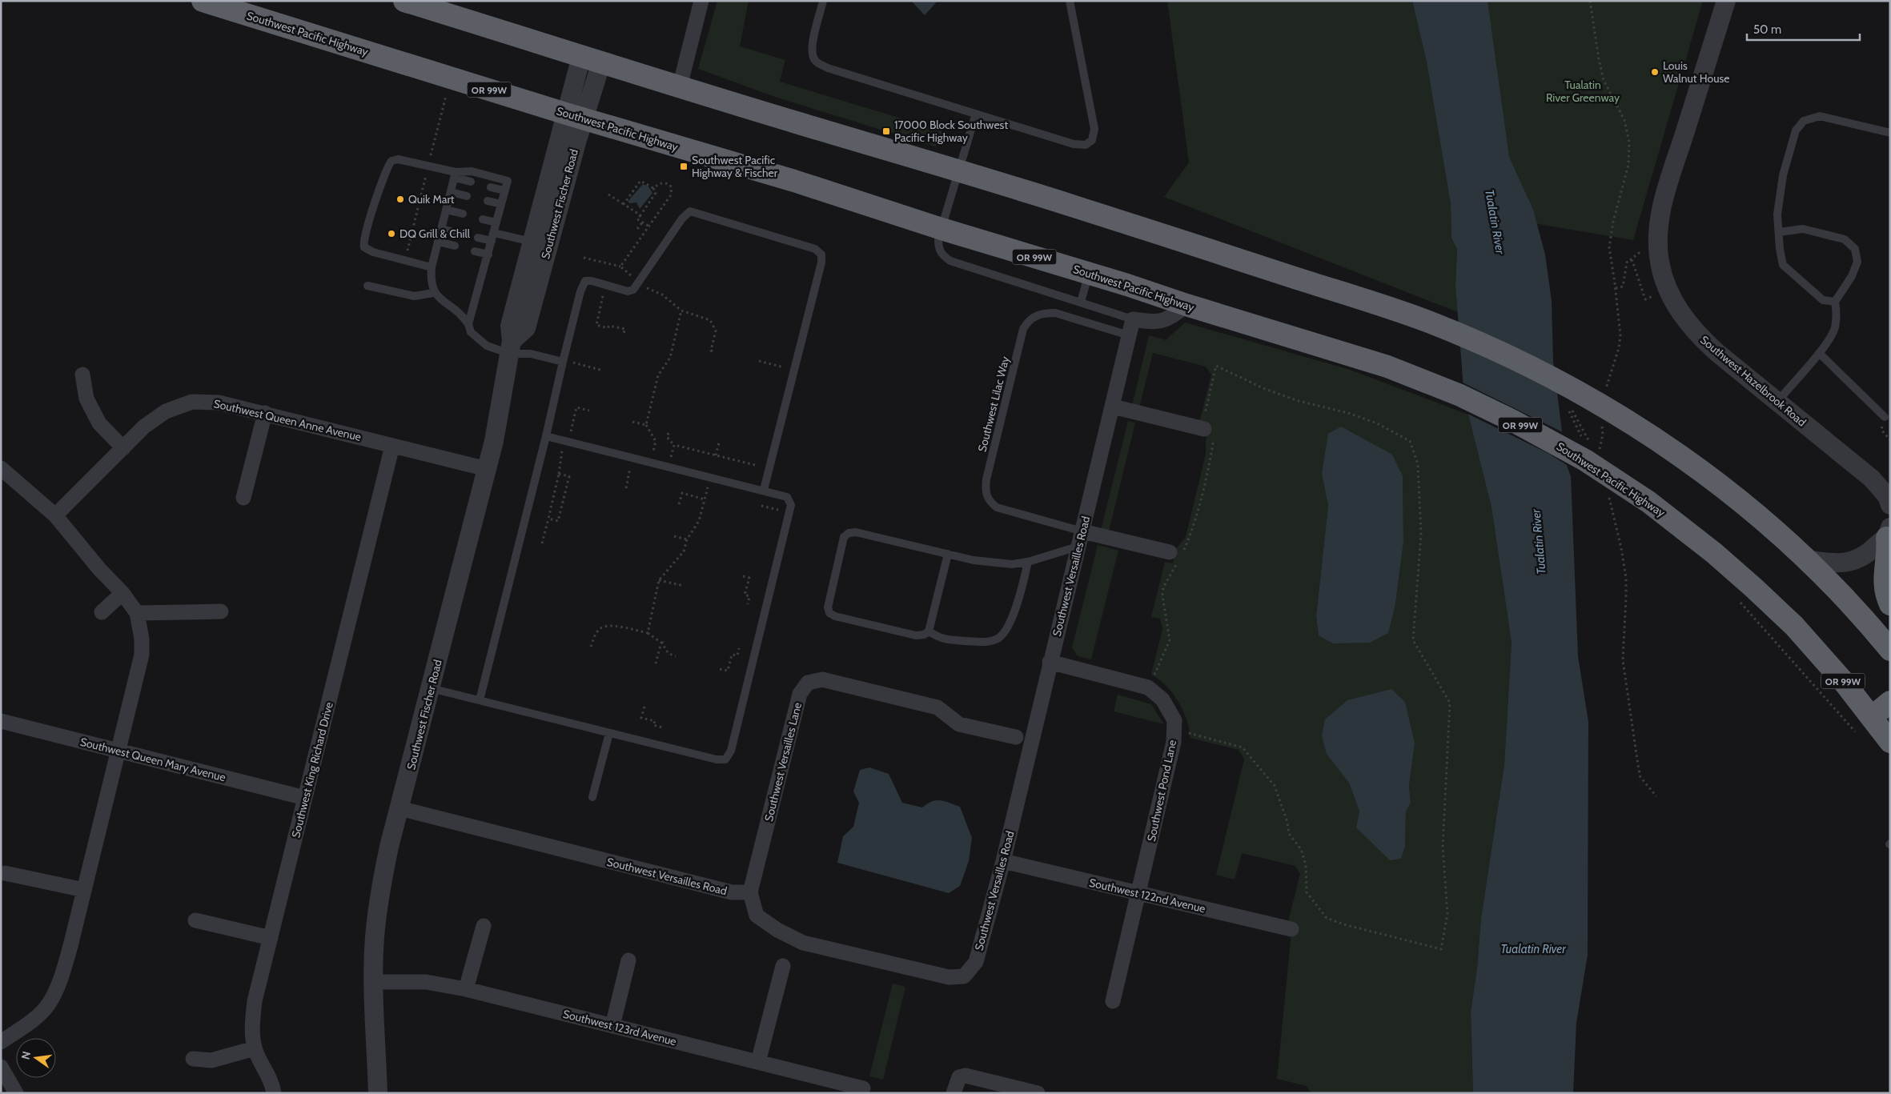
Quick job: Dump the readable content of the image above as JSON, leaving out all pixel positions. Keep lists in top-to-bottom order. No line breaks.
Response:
{"streets":{"highway":["Southwest Pacific Highway","OR 99W"],"street":["Southwest Fischer Road","Southwest Hazelbrook Road","Southwest Queen Anne Avenue","Southwest Versailles Road","Southwest Queen Mary Avenue","Southwest Versailles Lane","Southwest King Richard Drive","Southwest Pond Lane","Southwest 122nd Avenue","Southwest 123rd Avenue"],"lane":["Southwest Lilac Way"]},"crossings":[["Southwest Pacific Highway","Southwest Fischer Road"],["Southwest Fischer Road","Southwest Queen Anne Avenue"],["Southwest Fischer Road","Southwest Versailles Road"],["Southwest Fischer Road","Southwest 123rd Avenue"],["Southwest Lilac Way","Southwest Versailles Road"],["Southwest Queen Anne Avenue","Southwest King Richard Drive"],["Southwest Versailles Road","Southwest Versailles Lane"],["Southwest Versailles Road","Southwest Pond Lane"],["Southwest Versailles Road","Southwest 122nd Avenue"],["Southwest Queen Mary Avenue","Southwest King Richard Drive"],["Southwest Pond Lane","Southwest 122nd Avenue"]],"water":["Tualatin River"],"parks":["Tualatin River Greenway"],"places":{"other":["Louis Walnut House","Quik Mart","DQ Grill & Chill"],"transit":["17000 Block Southwest Pacific Highway","Southwest Pacific Highway & Fischer"]},"scale_bar":"50 m","north":"left"}
